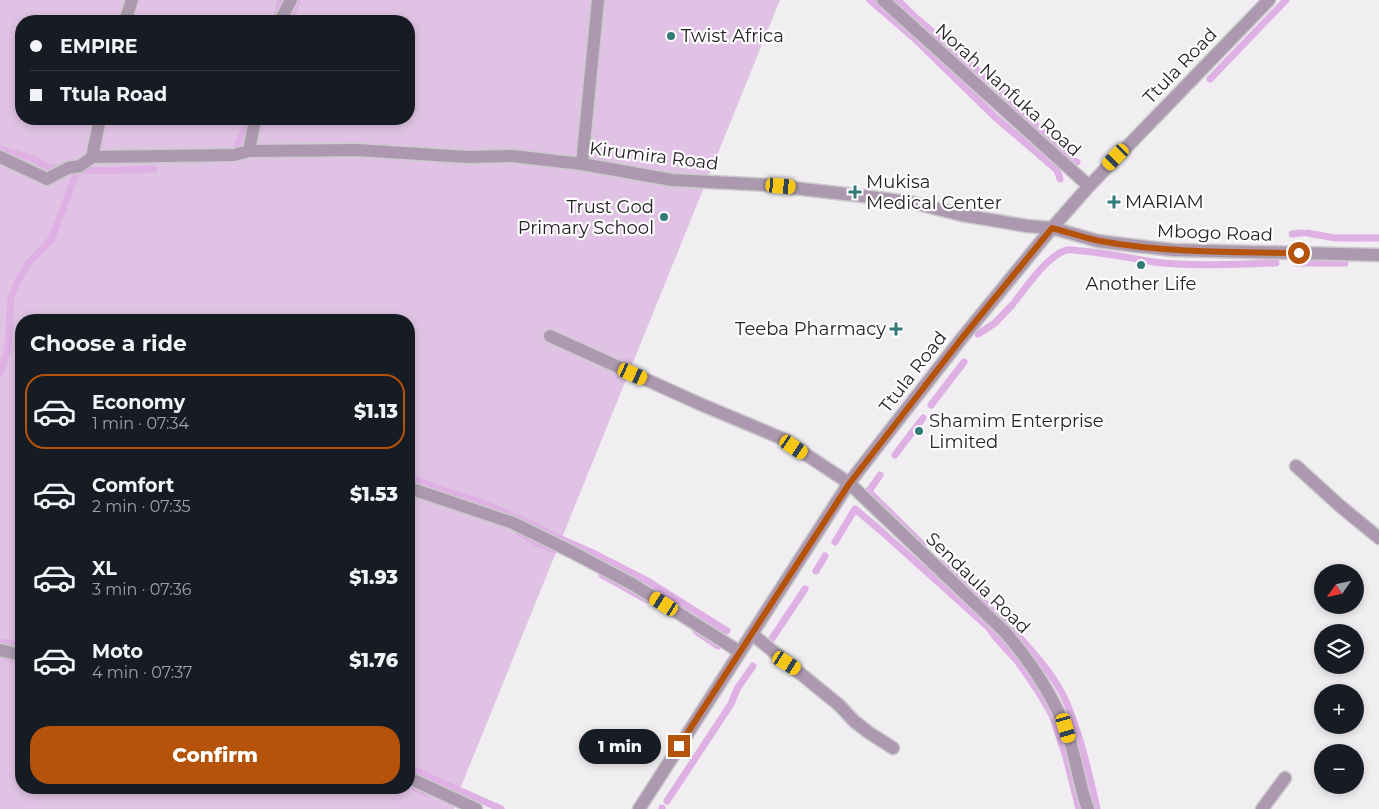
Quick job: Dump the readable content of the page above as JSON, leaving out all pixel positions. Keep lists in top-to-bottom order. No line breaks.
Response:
{"streets":{"street":["Ttula Road","Norah Nanfuka Road","Kirumira Road","Mbogo Road","Sendaula Road"]},"crossings":[["Ttula Road","Norah Nanfuka Road"],["Ttula Road","Kirumira Road"],["Ttula Road","Mbogo Road"],["Ttula Road","Sendaula Road"],["Kirumira Road","Mbogo Road"]],"places":{"other":["Twist Africa","Trust God Primary School","Another Life","Shamim Enterprise Limited"],"health":["Mukisa Medical Center","MARIAM","Teeba Pharmacy"]},"north":"bottom left","page":{"banner":["EMPIRE","Ttula Road"],"heading":"Choose a ride","list":[{"name":"Economy","note":"1 min · 07:34","value":"$1.13"},{"name":"Comfort","note":"2 min · 07:35","value":"$1.53"},{"name":"XL","note":"3 min · 07:36","value":"$1.93"},{"name":"Moto","note":"4 min · 07:37","value":"$1.76"}],"map_buttons":["+","−"],"buttons":"Confirm","bubble":"1 min"}}
